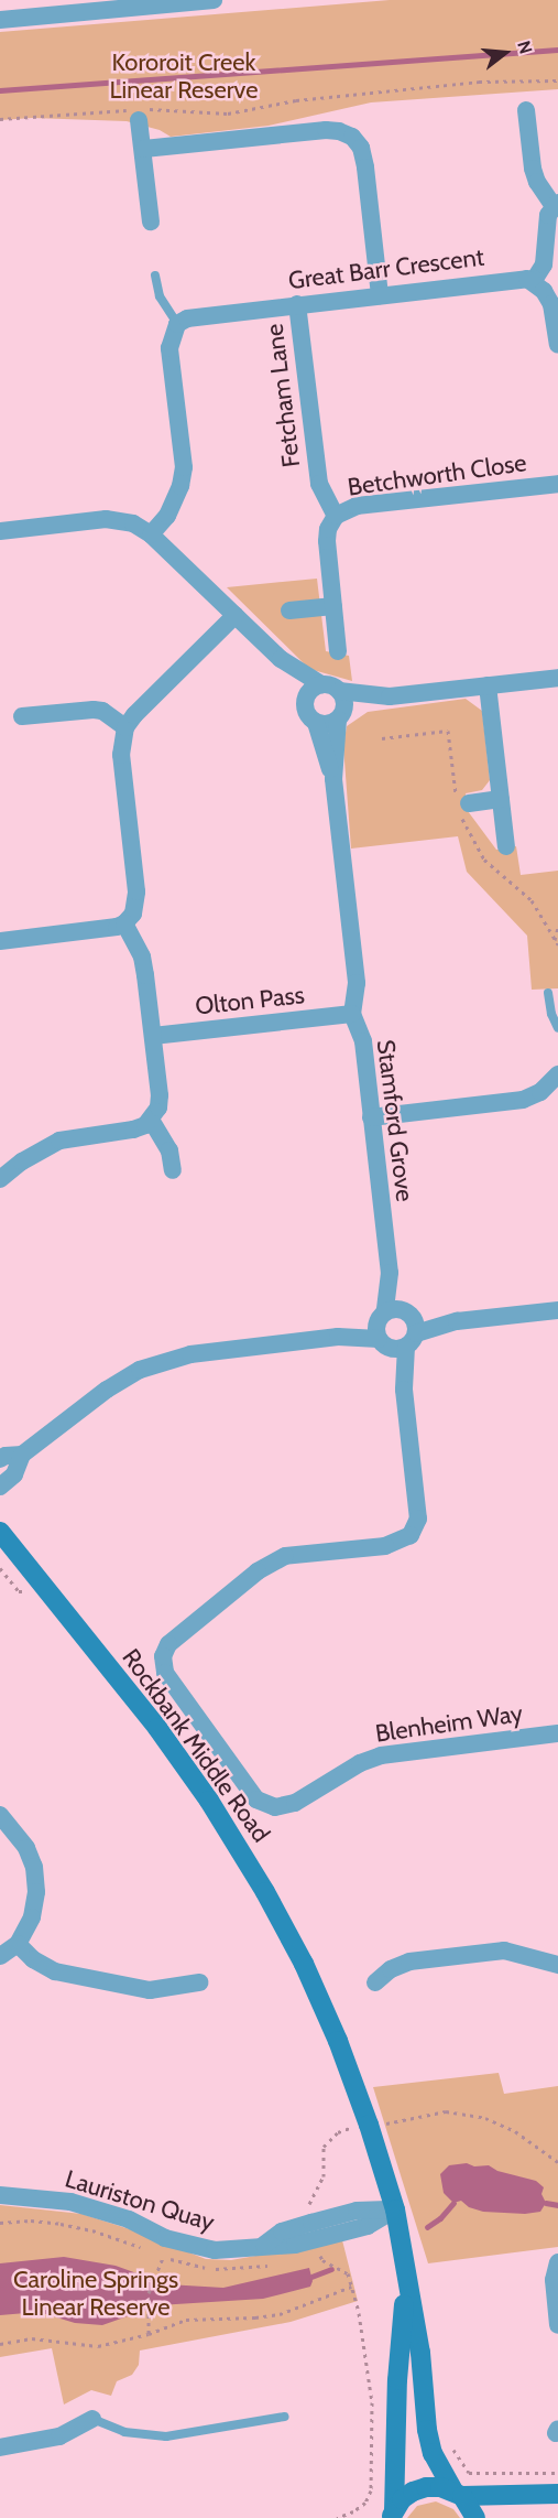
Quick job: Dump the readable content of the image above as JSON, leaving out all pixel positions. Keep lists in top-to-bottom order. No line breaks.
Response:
{"streets":{"street":["Great Barr Crescent","Fetcham Lane","Betchworth Close","Olton Pass","Stamford Grove","Blenheim Way","Rockbank Middle Road","Lauriston Quay"]},"crossings":[["Great Barr Crescent","Fetcham Lane"],["Fetcham Lane","Betchworth Close"],["Olton Pass","Stamford Grove"],["Stamford Grove","Blenheim Way"],["Rockbank Middle Road","Lauriston Quay"]],"parks":["Kororoit Creek Linear Reserve","Caroline Springs Linear Reserve"],"north":"right"}
